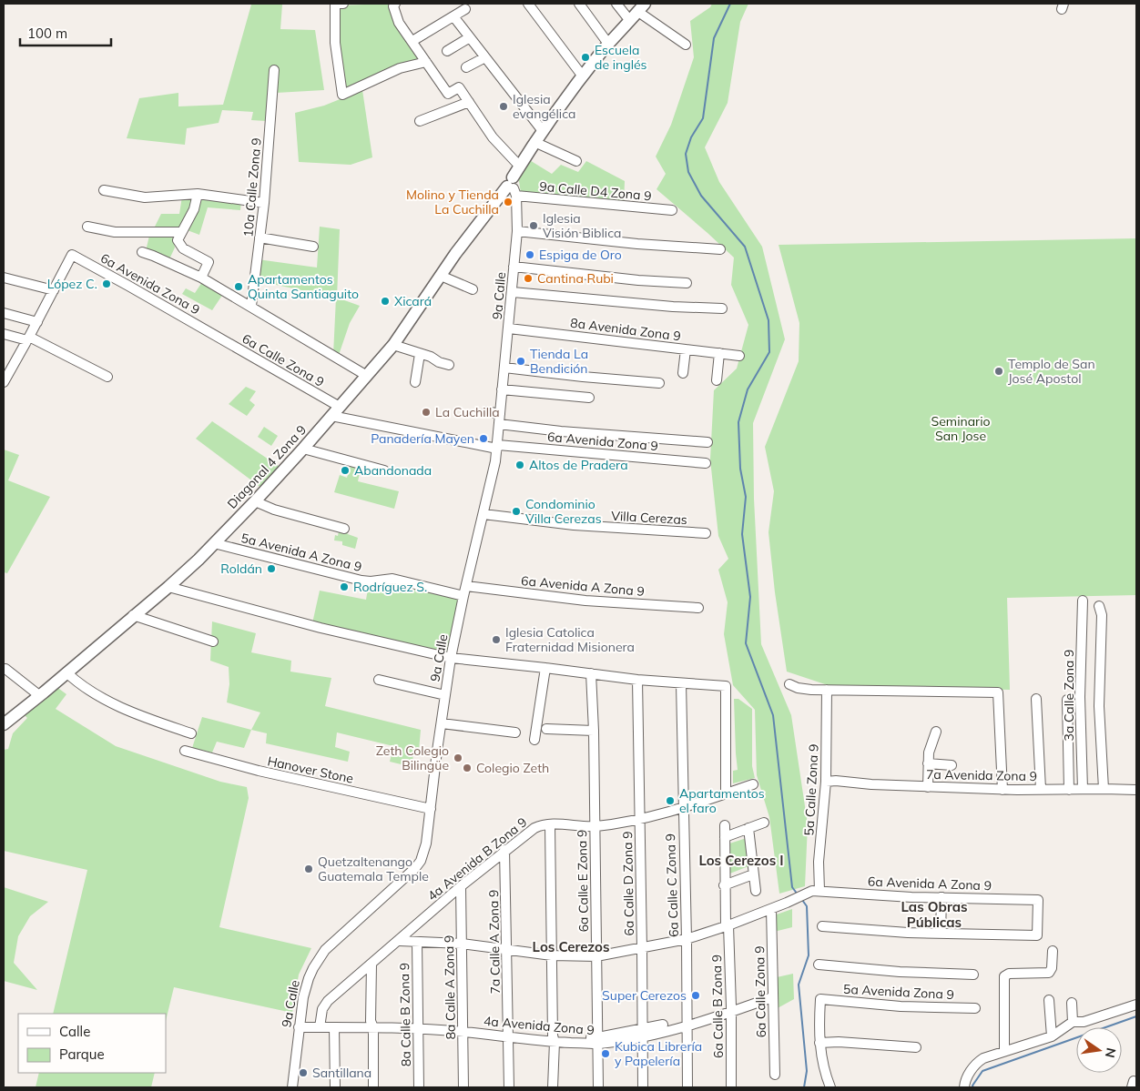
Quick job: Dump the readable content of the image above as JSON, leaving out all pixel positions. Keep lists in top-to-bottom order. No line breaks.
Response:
{"streets":{"main road":["Diagonal 4 Zona 9"],"street":["10a Calle Zona 9","9a Calle D4 Zona 9","6a Avenida Zona 9","9a Calle","8a Avenida Zona 9","6a Calle Zona 9","Villa Cerezas","5a Avenida A Zona 9","6a Avenida A Zona 9","3a Calle Zona 9","Hanover Stone","7a Avenida Zona 9","5a Calle Zona 9","4a Avenida B Zona 9","6a Calle E Zona 9","6a Calle D Zona 9","6a Calle C Zona 9","7a Calle A Zona 9","8a Calle A Zona 9","5a Avenida Zona 9","6a Calle B Zona 9","8a Calle B Zona 9","4a Avenida Zona 9"]},"crossings":[["9a Calle D4 Zona 9","9a Calle"],["9a Calle D4 Zona 9","Diagonal 4 Zona 9"],["6a Avenida Zona 9","9a Calle"],["6a Avenida Zona 9","6a Calle Zona 9"],["6a Avenida Zona 9","Diagonal 4 Zona 9"],["9a Calle","8a Avenida Zona 9"],["9a Calle","Diagonal 4 Zona 9"],["9a Calle","Villa Cerezas"],["9a Calle","5a Avenida A Zona 9"],["9a Calle","6a Avenida A Zona 9"],["9a Calle","Hanover Stone"],["9a Calle","4a Avenida Zona 9"],["6a Calle Zona 9","Diagonal 4 Zona 9"],["6a Calle Zona 9","4a Avenida Zona 9"],["Diagonal 4 Zona 9","5a Avenida A Zona 9"],["6a Avenida A Zona 9","5a Calle Zona 9"],["3a Calle Zona 9","7a Avenida Zona 9"],["7a Avenida Zona 9","5a Calle Zona 9"],["4a Avenida B Zona 9","6a Calle E Zona 9"],["4a Avenida B Zona 9","6a Calle D Zona 9"],["4a Avenida B Zona 9","6a Calle C Zona 9"],["4a Avenida B Zona 9","7a Calle A Zona 9"],["4a Avenida B Zona 9","8a Calle A Zona 9"],["4a Avenida B Zona 9","4a Avenida Zona 9"],["6a Calle E Zona 9","4a Avenida Zona 9"],["6a Calle D Zona 9","4a Avenida Zona 9"],["6a Calle C Zona 9","4a Avenida Zona 9"],["7a Calle A Zona 9","4a Avenida Zona 9"],["8a Calle A Zona 9","4a Avenida Zona 9"],["6a Calle B Zona 9","4a Avenida Zona 9"],["8a Calle B Zona 9","4a Avenida Zona 9"]],"districts":["Los Cerezos I","Las Obras Públicas","Los Cerezos"],"parks":["Seminario San Jose"],"places":["Escuela de inglés","Iglesia evangélica","Molino y Tienda La Cuchilla","Iglesia Visión Biblica","Espiga de Oro","Cantina Rubi","López C.","Apartamentos Quinta Santiaguito","Xicará","Tienda La Bendición","Templo de San José Apostol","La Cuchilla","Panadería Mayen","Altos de Pradera","Abandonada","Condominio Villa Cerezas","Roldán","Rodríguez S.","Iglesia Catolica Fraternidad Misionera","Zeth Colegio Bilingüe","Colegio Zeth","Apartamentos el faro","Quetzaltenango Guatemala Temple","Super Cerezos","Kubica Librería y Papelería","Santillana"],"legend":["Calle","Parque"],"scale_bar":"100 m","north":"right"}
